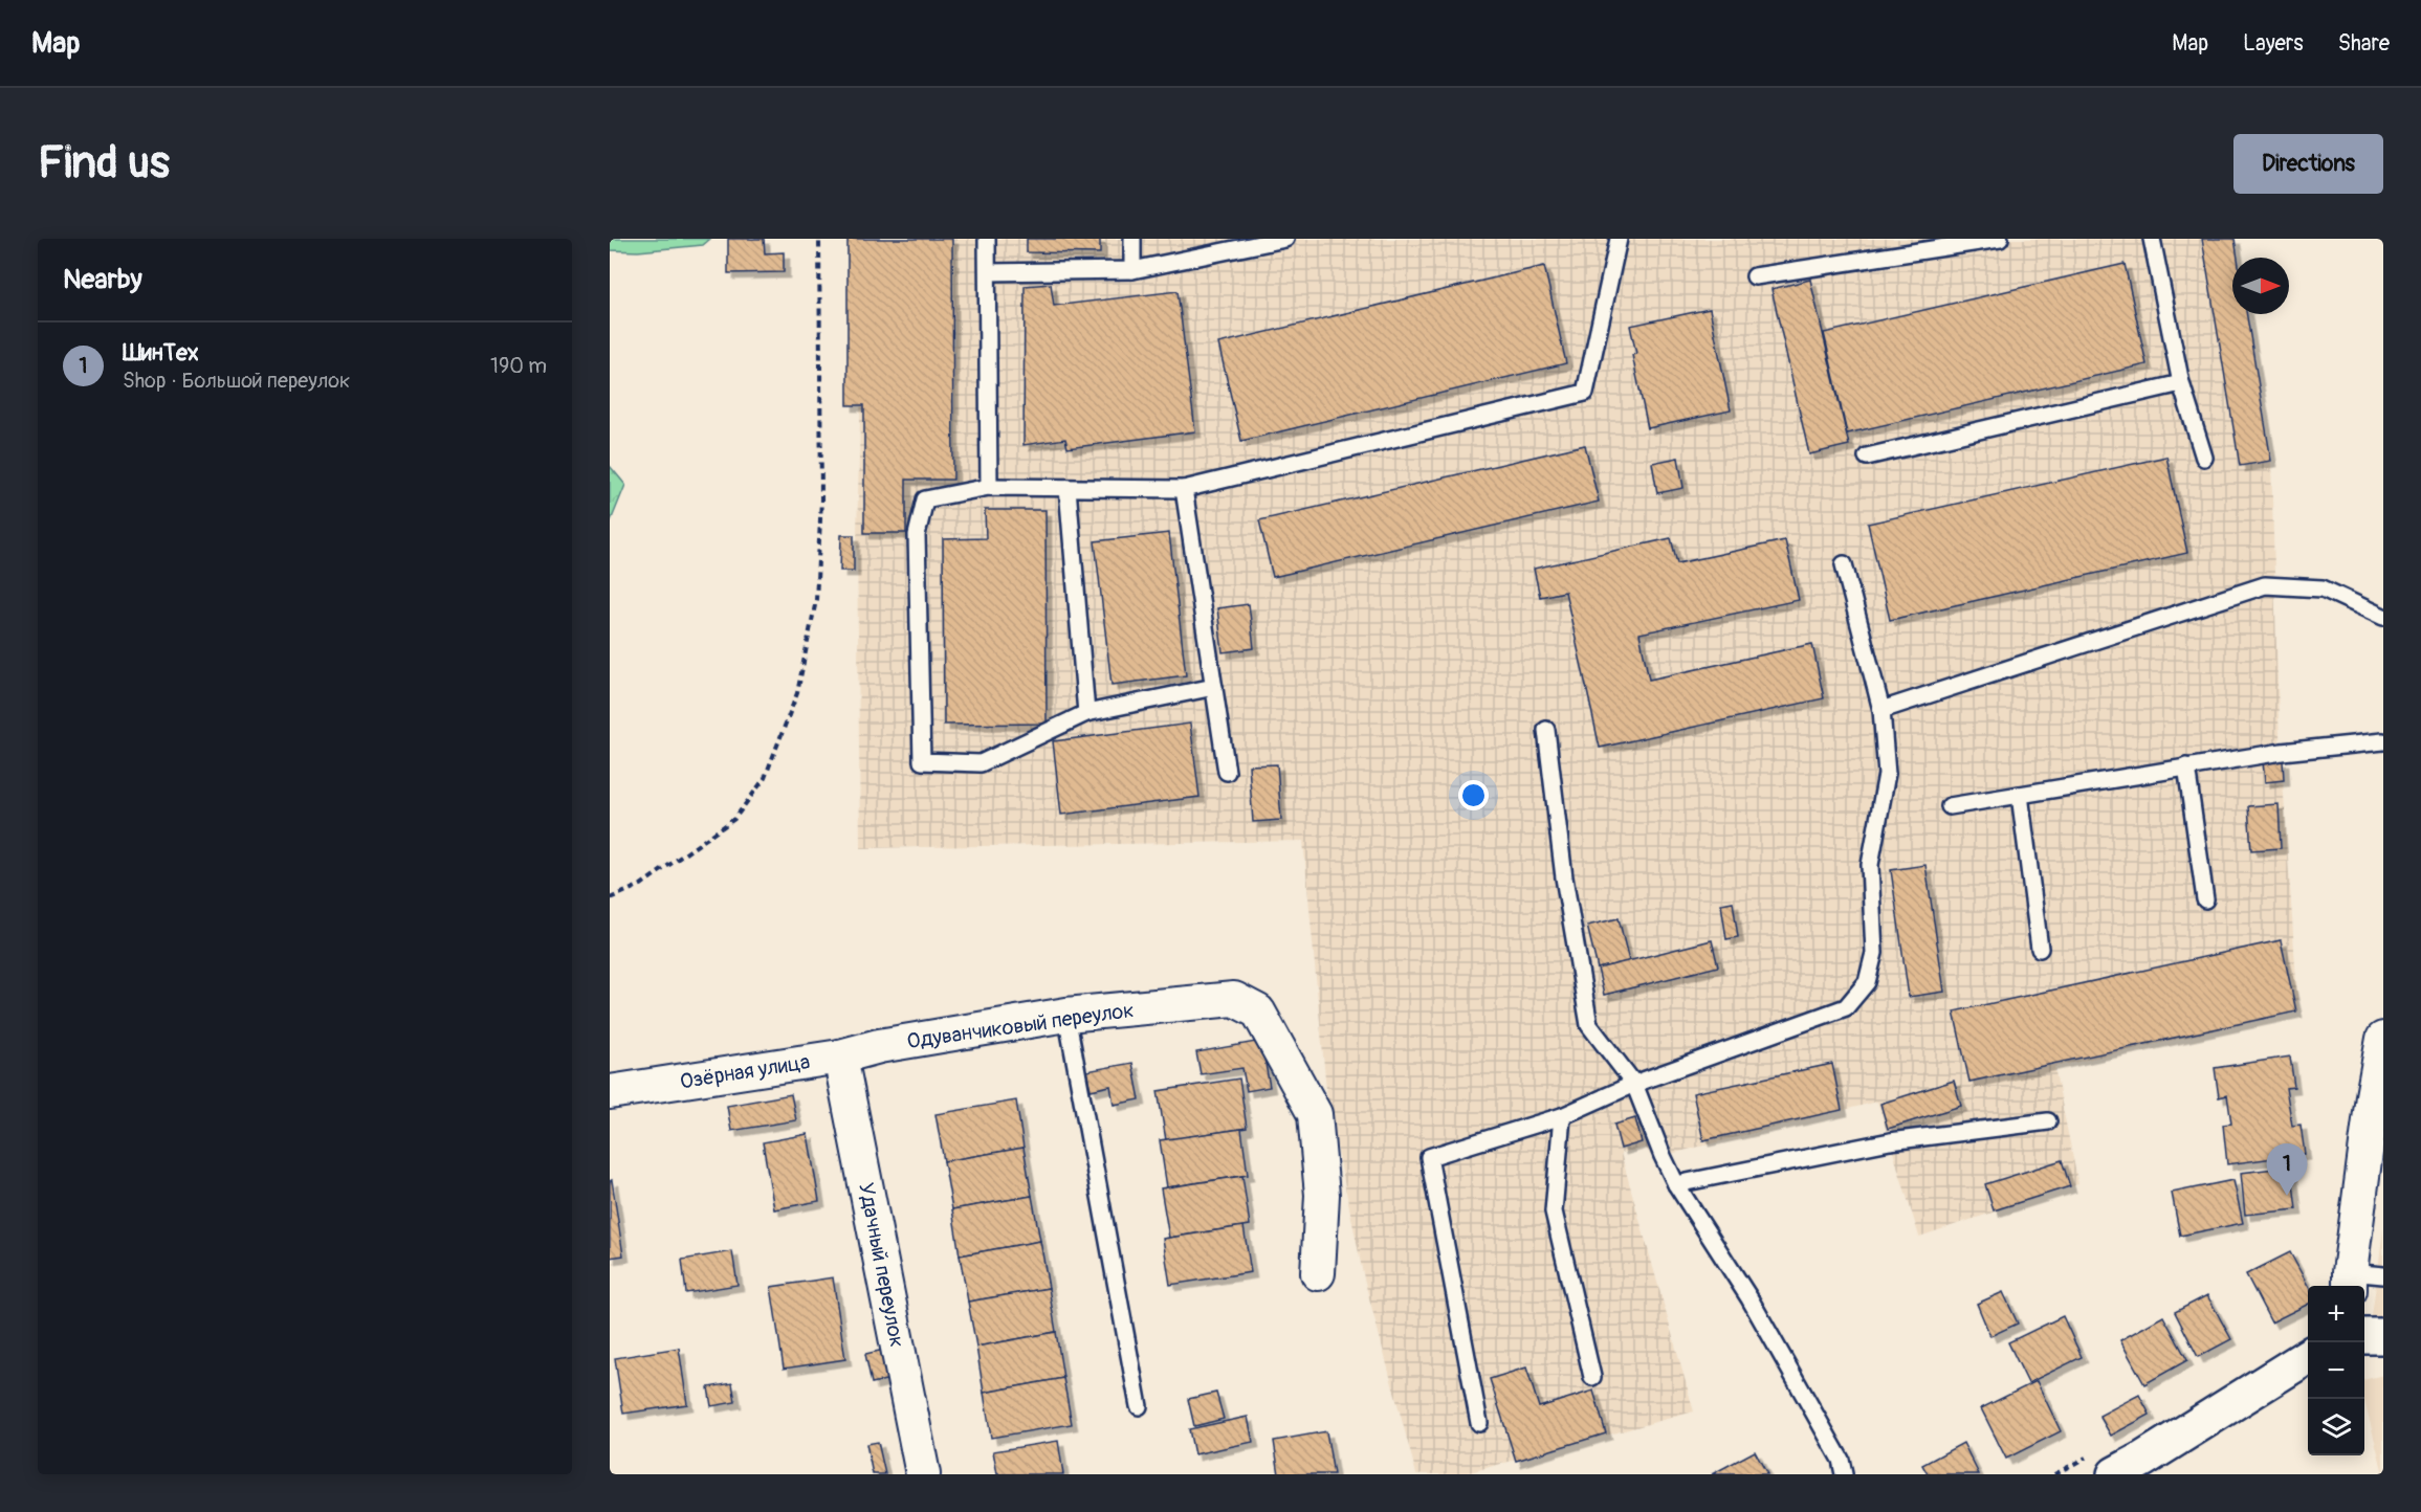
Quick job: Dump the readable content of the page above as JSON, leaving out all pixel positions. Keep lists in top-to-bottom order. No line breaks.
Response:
{"streets":{"street":["Одуванчиковый переулок","Озёрная улица","Удачный переулок"]},"crossings":[["Одуванчиковый переулок","Озёрная улица"],["Озёрная улица","Удачный переулок"]],"north":"right","page":{"header":"Map","nav":["Map","Layers","Share"],"buttons":"Directions","title":"Find us","heading":"Nearby","list":[{"mark":"1","name":"ШинТех","note":"Shop · Большой переулок","value":"190 m"}],"pins":"1","map_buttons":["+","−"]}}
